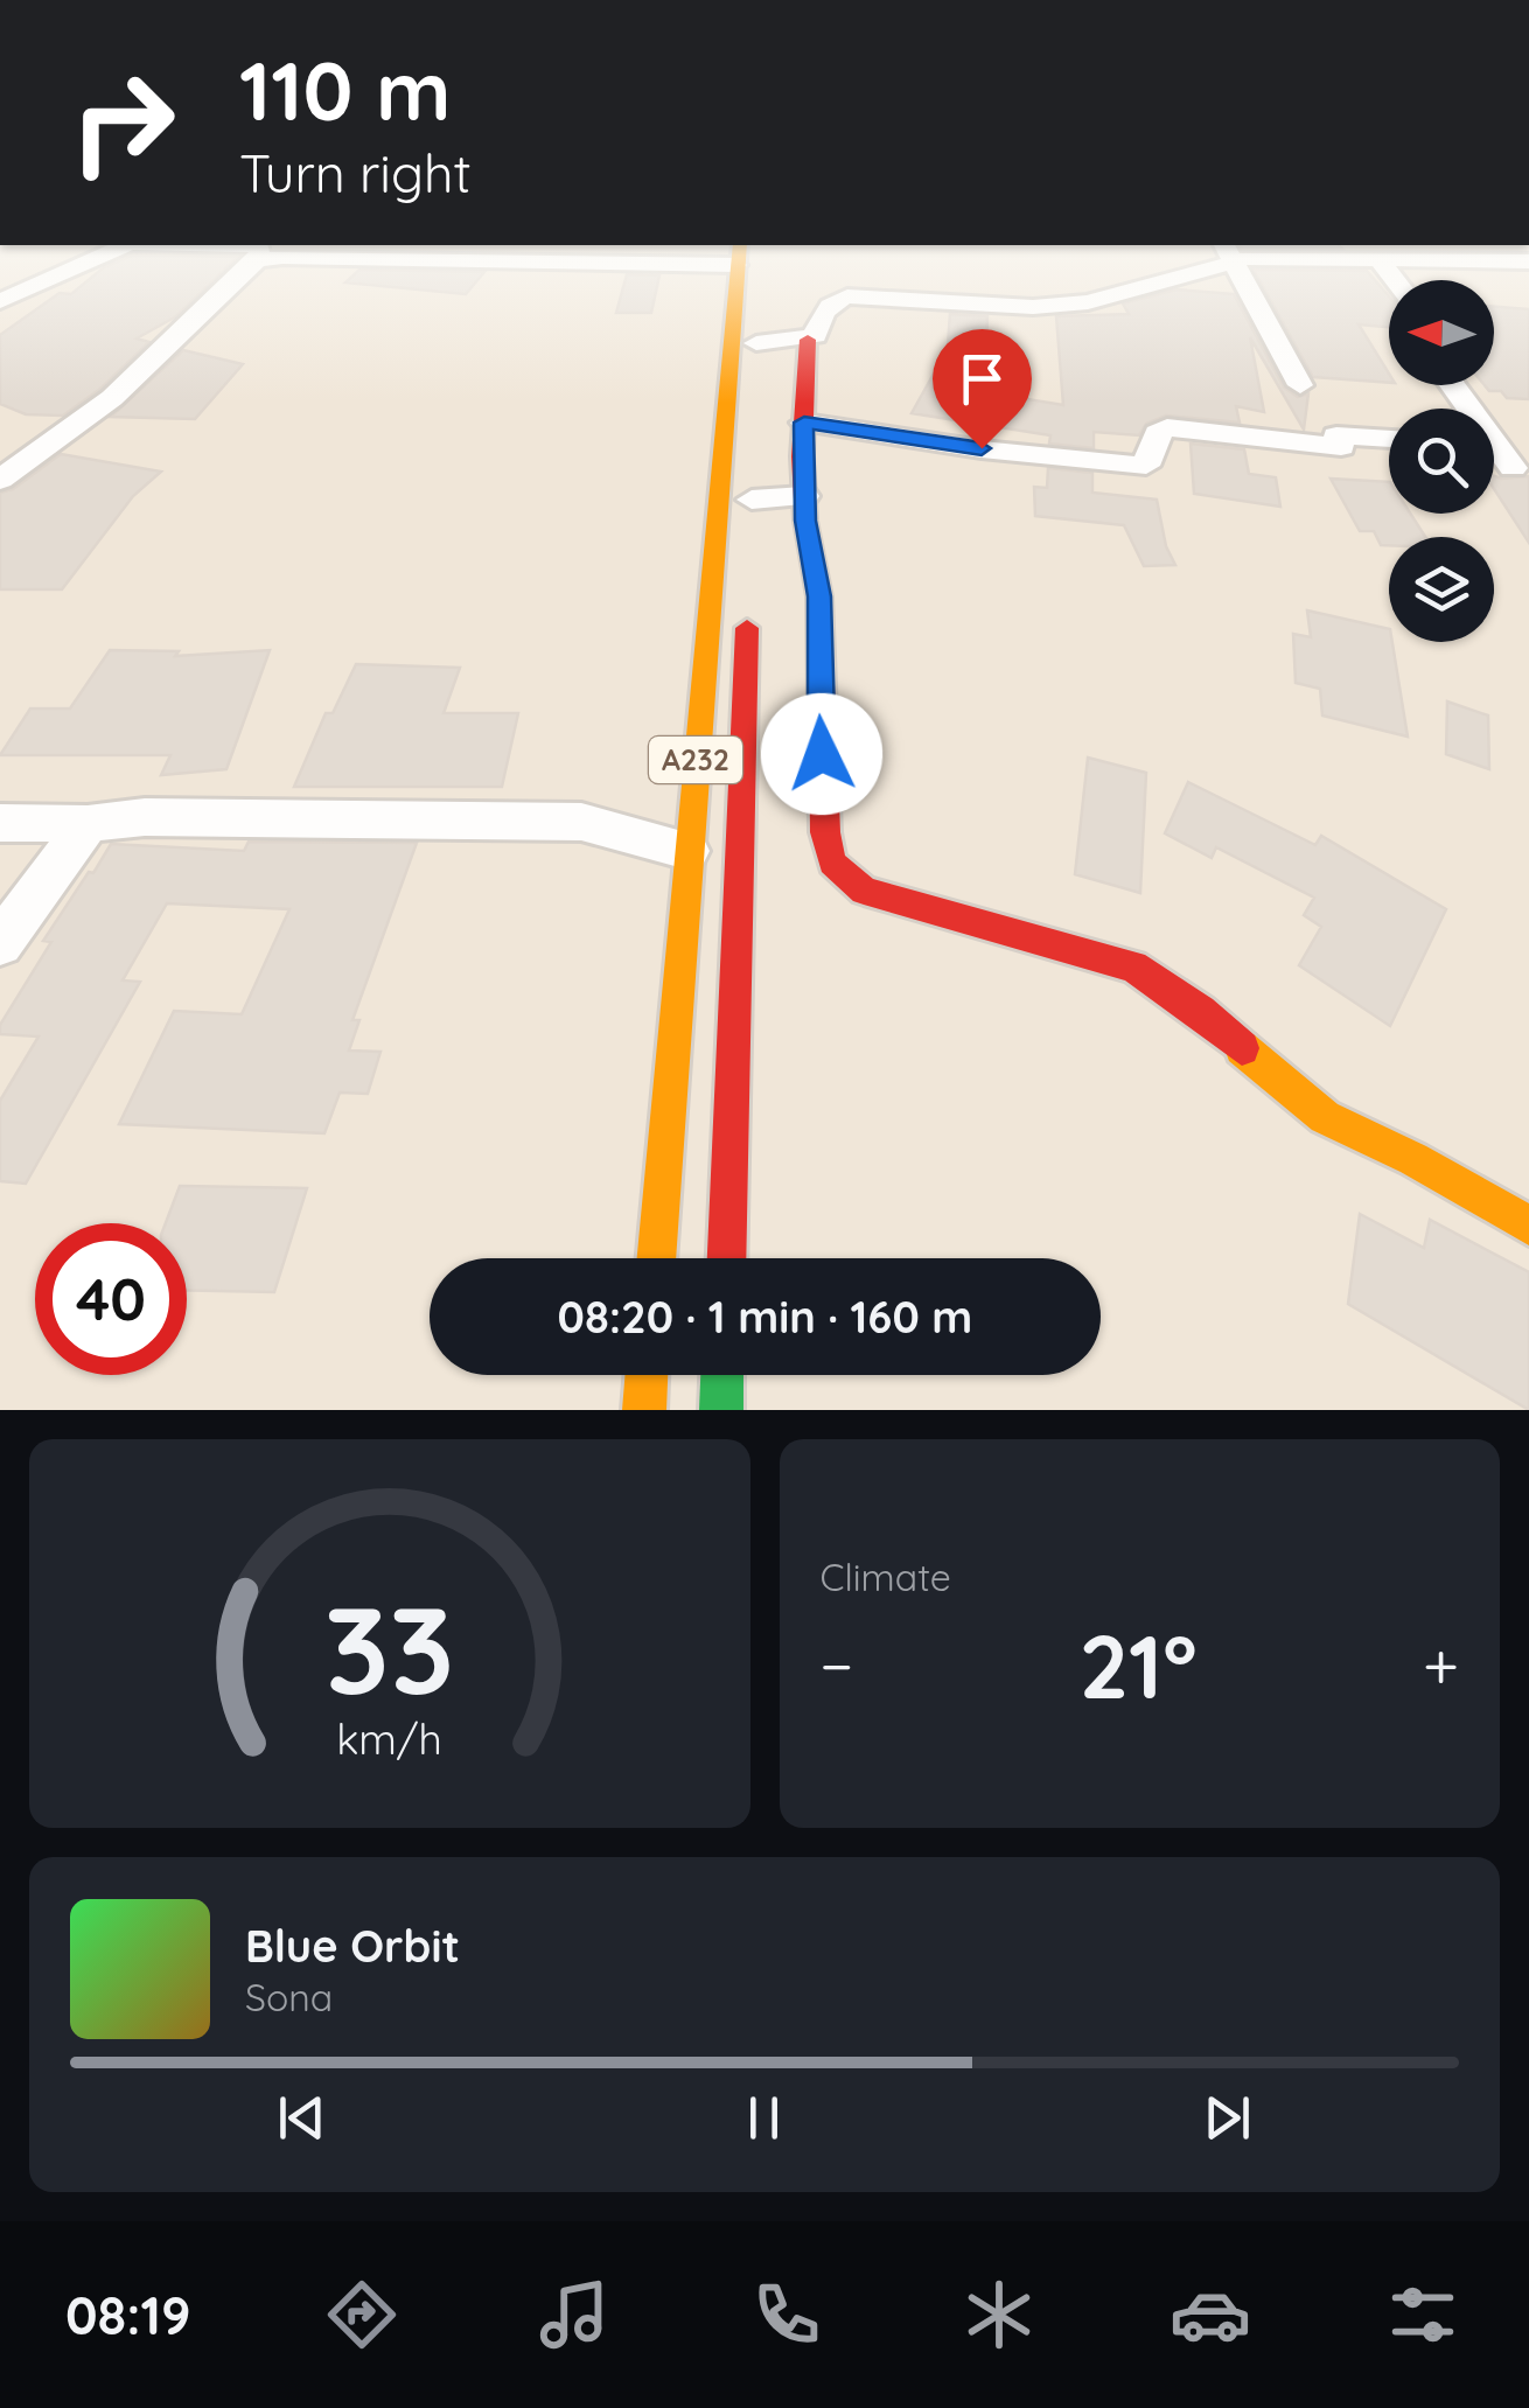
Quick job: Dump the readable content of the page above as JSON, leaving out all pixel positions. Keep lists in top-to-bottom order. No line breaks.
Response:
{"streets":{"main road":["A232"]},"north":"left","page":{"turn":["110 m","Turn right"],"limit":"40","trip":"08:20 · 1 min · 160 m","tile":"Climate","heat":["−","21°","+"],"song":["Blue Orbit","Sona"],"tabs":"08:19","gauge":["33","km/h"]}}
